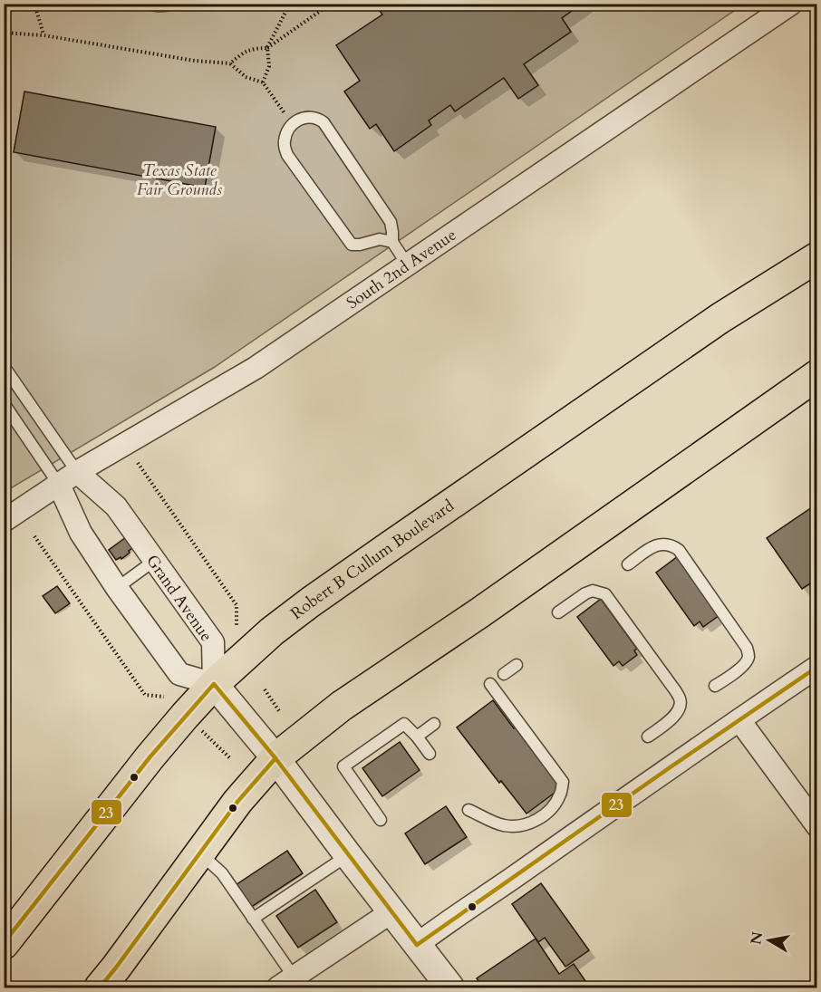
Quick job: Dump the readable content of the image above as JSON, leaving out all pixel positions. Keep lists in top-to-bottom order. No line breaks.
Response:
{"streets":{"main road":["Robert B Cullum Boulevard"],"street":["South 2nd Avenue","Grand Avenue"]},"crossings":[["South 2nd Avenue","Grand Avenue"],["Robert B Cullum Boulevard","Grand Avenue"]],"parks":["Texas State Fair Grounds"],"lines":["transit line 23"],"north":"left"}
